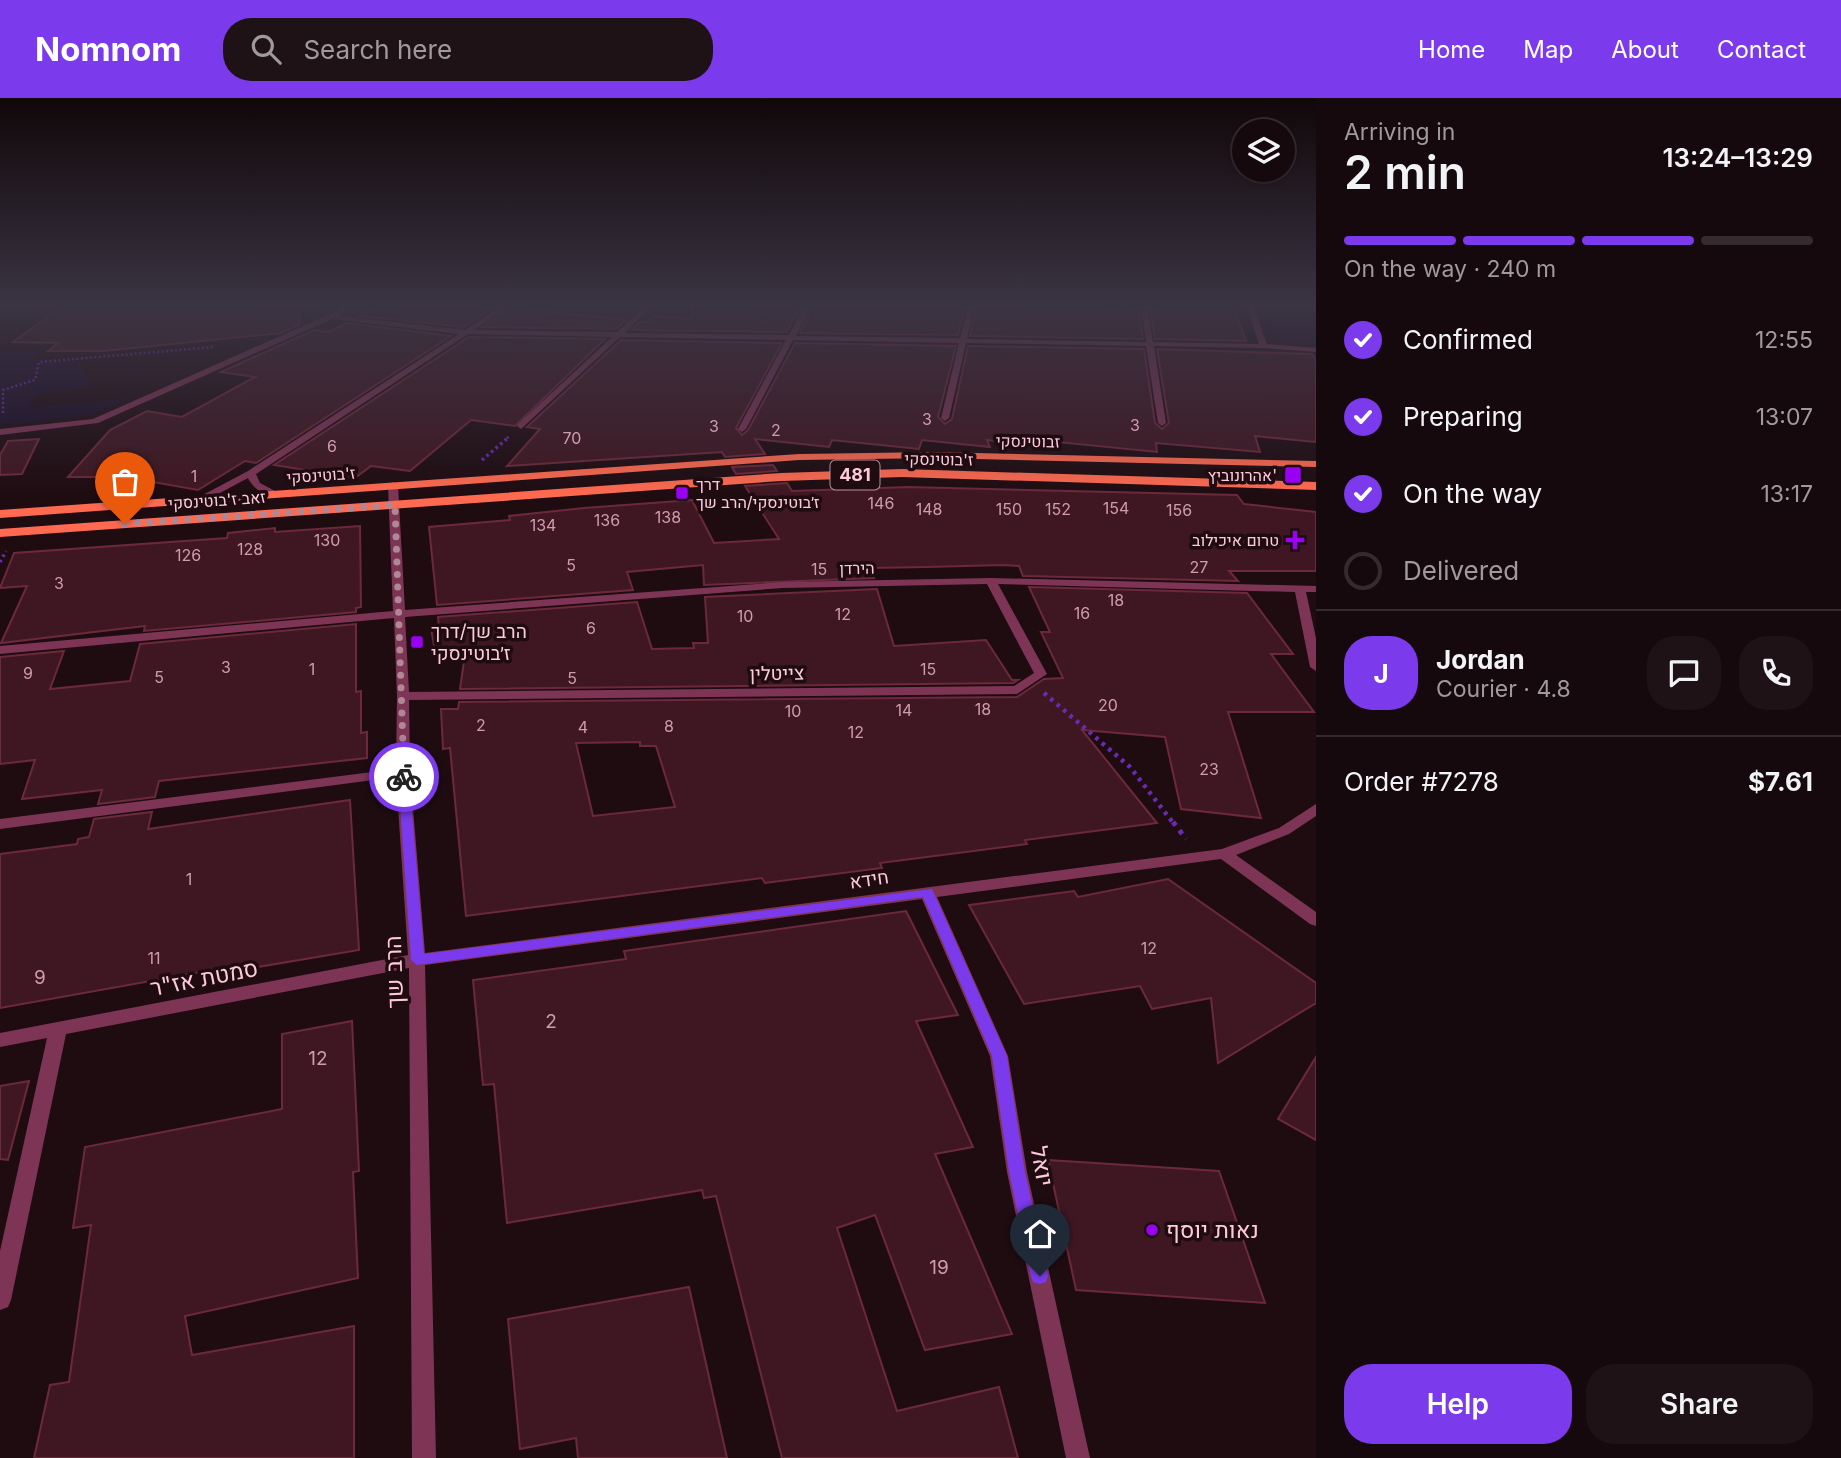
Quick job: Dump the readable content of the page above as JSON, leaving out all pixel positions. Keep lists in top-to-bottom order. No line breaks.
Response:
{"streets":{"main road":["זבוטינסקי","ז'בוטינסקי","481","זאב ז'בוטינסקי"],"street":["הירדן","צייטלין","חידא","הרב שך","סמטת אז\"ר","יואל"]},"crossings":[["זבוטינסקי","481"],["ז'בוטינסקי","481"],["ז'בוטינסקי","זאב ז'בוטינסקי"],["ז'בוטינסקי","הרב שך"],["481","הרב שך"],["זאב ז'בוטינסקי","הרב שך"],["הירדן","הרב שך"],["צייטלין","הרב שך"],["חידא","הרב שך"],["חידא","סמטת אז\"ר"],["חידא","יואל"],["הרב שך","סמטת אז\"ר"]],"places":{"transit":["אהרונוביץ'","דרך ז׳בוטינסקי/הרב שך","הרב שך/דרך ז׳בוטינסקי"],"health":["טרום איכילוב"],"other":["נאות יוסף"]},"house_numbers":["3","3","3","2","70","6","1","146","154","148","150","152","156","138","136","134","130","128","126","5","27","15","3","18","16","12","10","6","3","1","15","9","5","5","20","18","14","10","2","8","4","12","23","1","12","11","9","2","12","19"],"page":{"header":"Nomnom","search":"Search here","nav":["Home","Map","About","Contact"],"heading":["2 min","Arriving in","13:24–13:29"],"panel":["Jordan","Courier · 4.8","Order #7278","$7.61"],"bar":"On the way · 240 m","list":[["Confirmed","12:55"],["Preparing","13:07"],["On the way","13:17"],"Delivered"],"round":"J","buttons":["Help","Share"]}}
